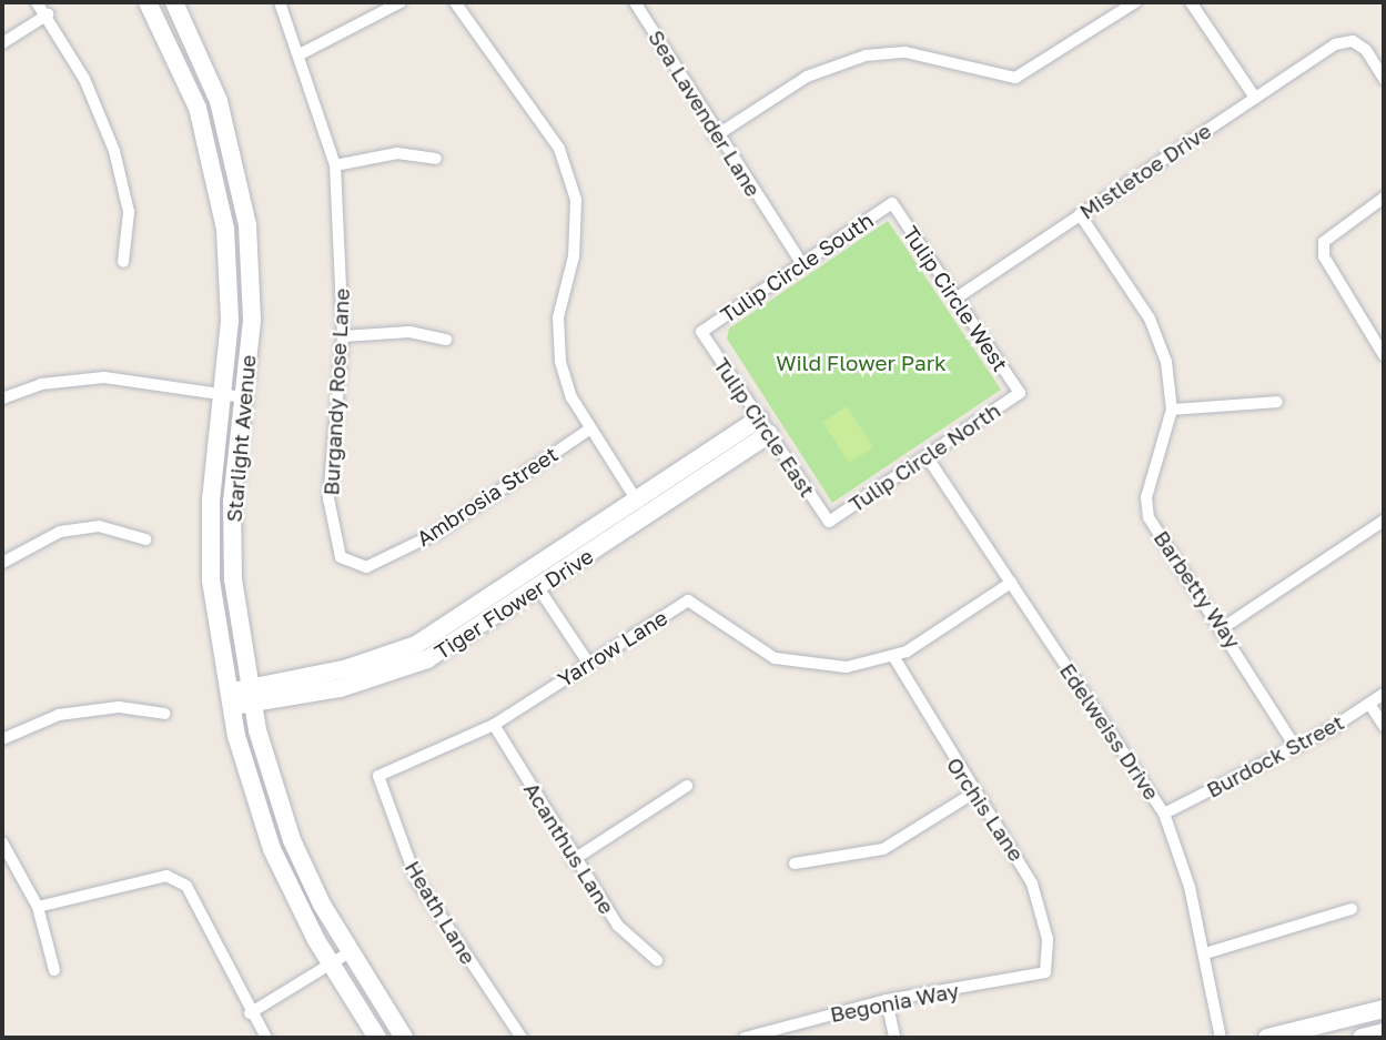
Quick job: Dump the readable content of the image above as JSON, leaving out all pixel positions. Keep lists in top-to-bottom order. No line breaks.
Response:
{"streets":{"street":["Sea Lavender Lane","Mistletoe Drive","Tulip Circle South","Tulip Circle West","Burgandy Rose Lane","Tulip Circle East","Starlight Avenue","Tulip Circle North","Ambrosia Street","Barbetty Way","Tiger Flower Drive","Yarrow Lane","Edelweiss Drive","Burdock Street","Orchis Lane","Acanthus Lane","Heath Lane","Begonia Way"]},"crossings":[["Sea Lavender Lane","Tulip Circle South"],["Mistletoe Drive","Tulip Circle West"],["Mistletoe Drive","Barbetty Way"],["Tulip Circle South","Tulip Circle West"],["Tulip Circle South","Tulip Circle East"],["Tulip Circle West","Tulip Circle North"],["Burgandy Rose Lane","Ambrosia Street"],["Tulip Circle East","Tulip Circle North"],["Tulip Circle East","Tiger Flower Drive"],["Starlight Avenue","Tiger Flower Drive"],["Tulip Circle North","Edelweiss Drive"],["Barbetty Way","Burdock Street"],["Yarrow Lane","Edelweiss Drive"],["Yarrow Lane","Orchis Lane"],["Yarrow Lane","Acanthus Lane"],["Yarrow Lane","Heath Lane"],["Edelweiss Drive","Burdock Street"],["Orchis Lane","Begonia Way"]],"parks":["Wild Flower Park"]}
